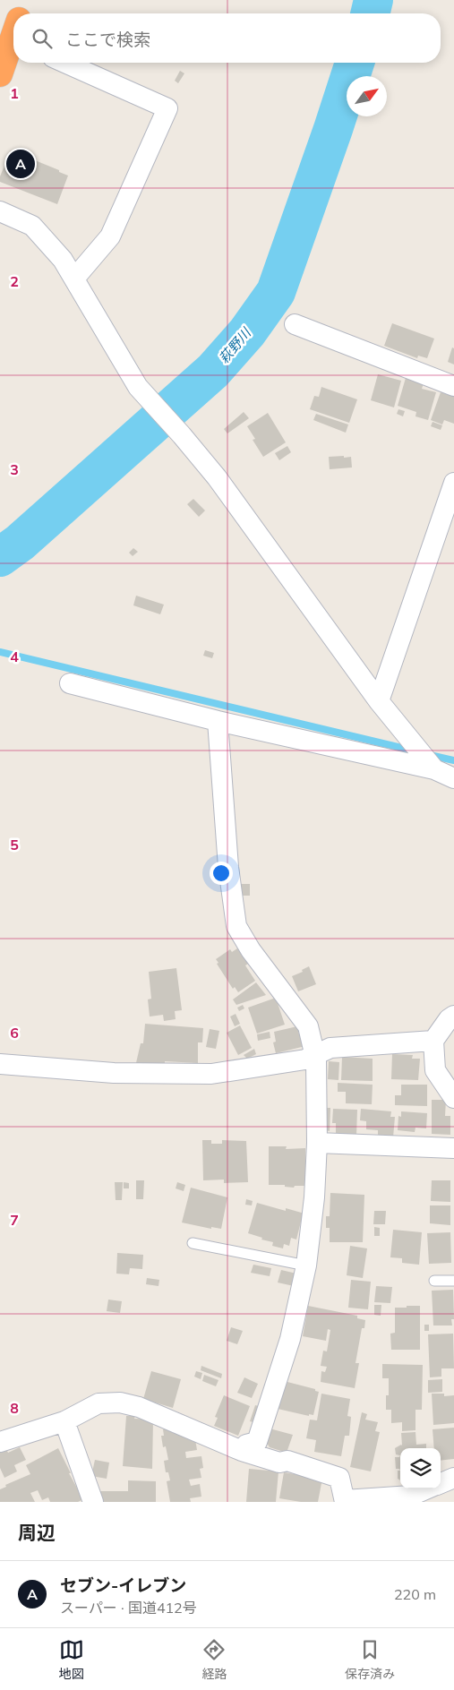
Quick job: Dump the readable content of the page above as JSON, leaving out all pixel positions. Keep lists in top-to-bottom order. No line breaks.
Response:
{"water":["萩野川"],"north":"top right","page":{"search":"ここで検索","pins":"A","heading":"周辺","list":[{"mark":"A","name":"セブン-イレブン","note":"スーパー · 国道412号","value":"220 m"}],"nav":["地図","経路","保存済み"]},"grid":{"rows":["1","2","3","4","5","6","7","8"]}}
